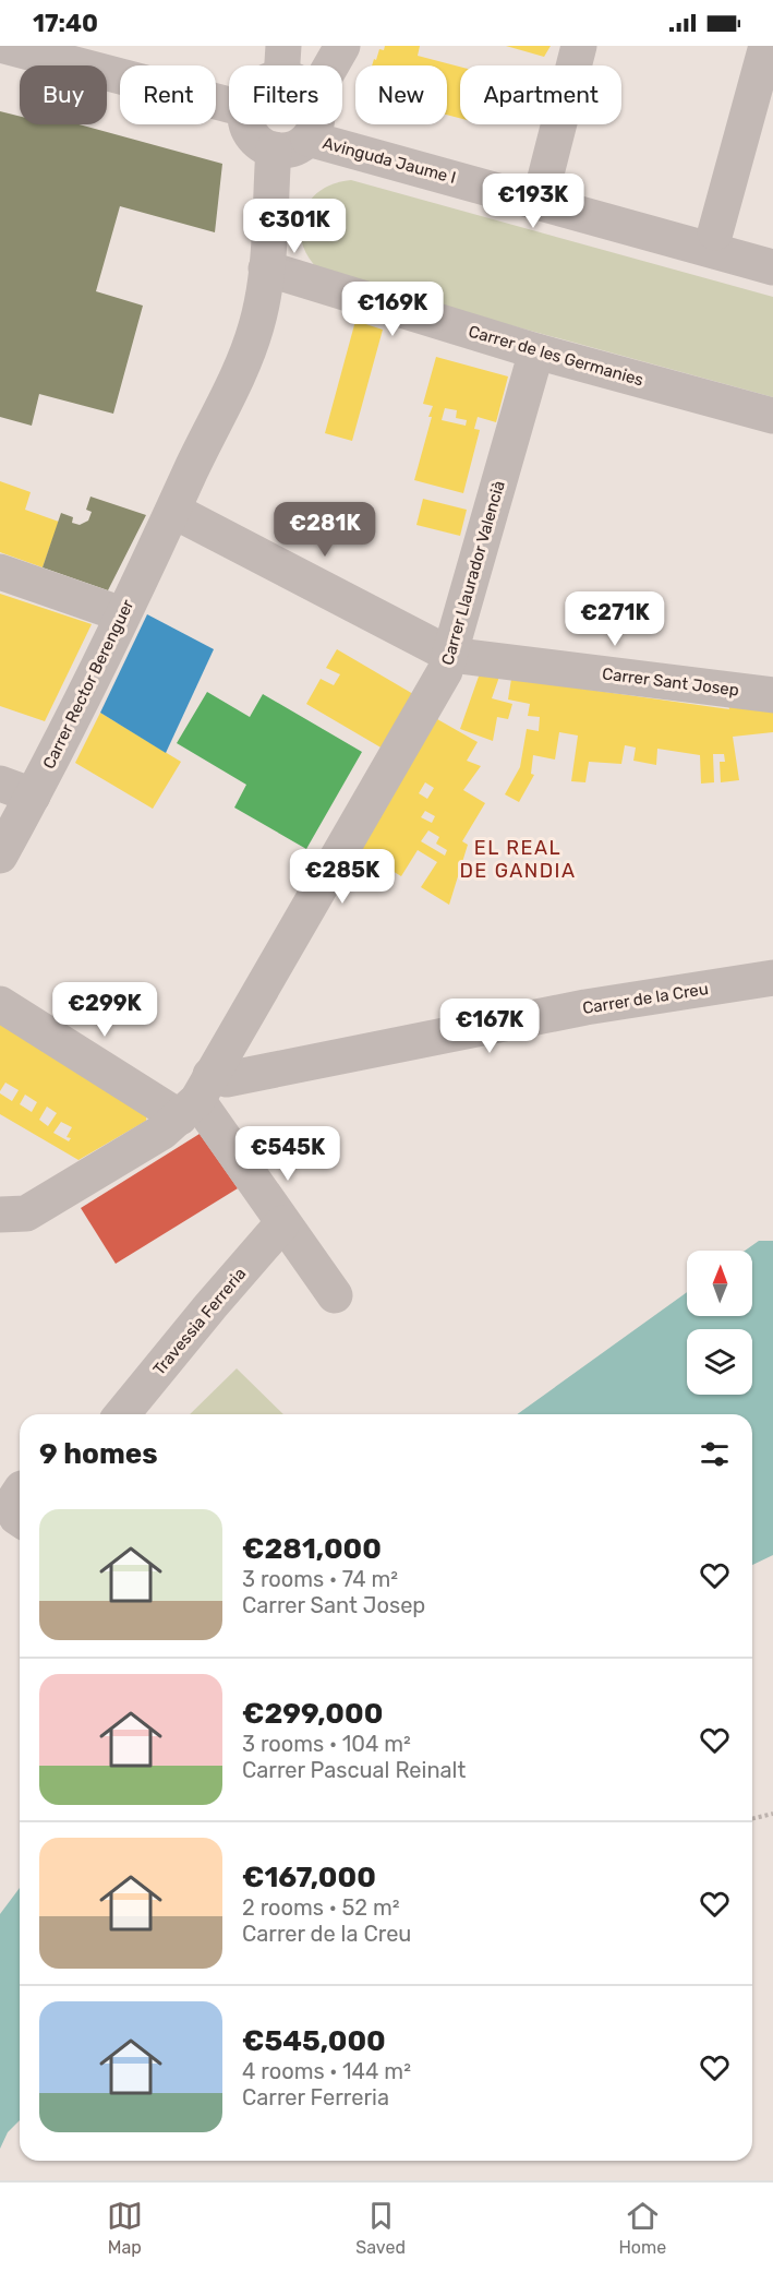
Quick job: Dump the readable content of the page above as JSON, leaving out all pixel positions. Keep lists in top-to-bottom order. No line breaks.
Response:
{"streets":{"street":["Avinguda Jaume I","Carrer de les Germanies","Carrer Llaurador Valencià","Carrer Sant Josep","Carrer Rector Berenguer","Carrer de la Creu","Travessia Ferreria"]},"crossings":[["Carrer de les Germanies","Carrer Llaurador Valencià"],["Carrer de les Germanies","Carrer Rector Berenguer"],["Carrer Llaurador Valencià","Carrer Sant Josep"],["Carrer Llaurador Valencià","Carrer de la Creu"],["Carrer Sant Josep","Carrer Rector Berenguer"]],"districts":["EL REAL DE GANDIA"],"north":"top","page":{"status":"17:40","chip":["Buy","Rent","Filters","New","Apartment"],"price":["€193K","€301K","€169K","€281K","€271K","€285K","€299K","€167K","€545K"],"heading":"9 homes","list":[{"name":"€281,000","note":"3 rooms · 74 m² · Carrer Sant Josep"},{"name":"€299,000","note":"3 rooms · 104 m² · Carrer Pascual Reinalt"},{"name":"€167,000","note":"2 rooms · 52 m² · Carrer de la Creu"},{"name":"€545,000","note":"4 rooms · 144 m² · Carrer Ferreria"}],"tabs":["Map","Saved","Home"]}}
